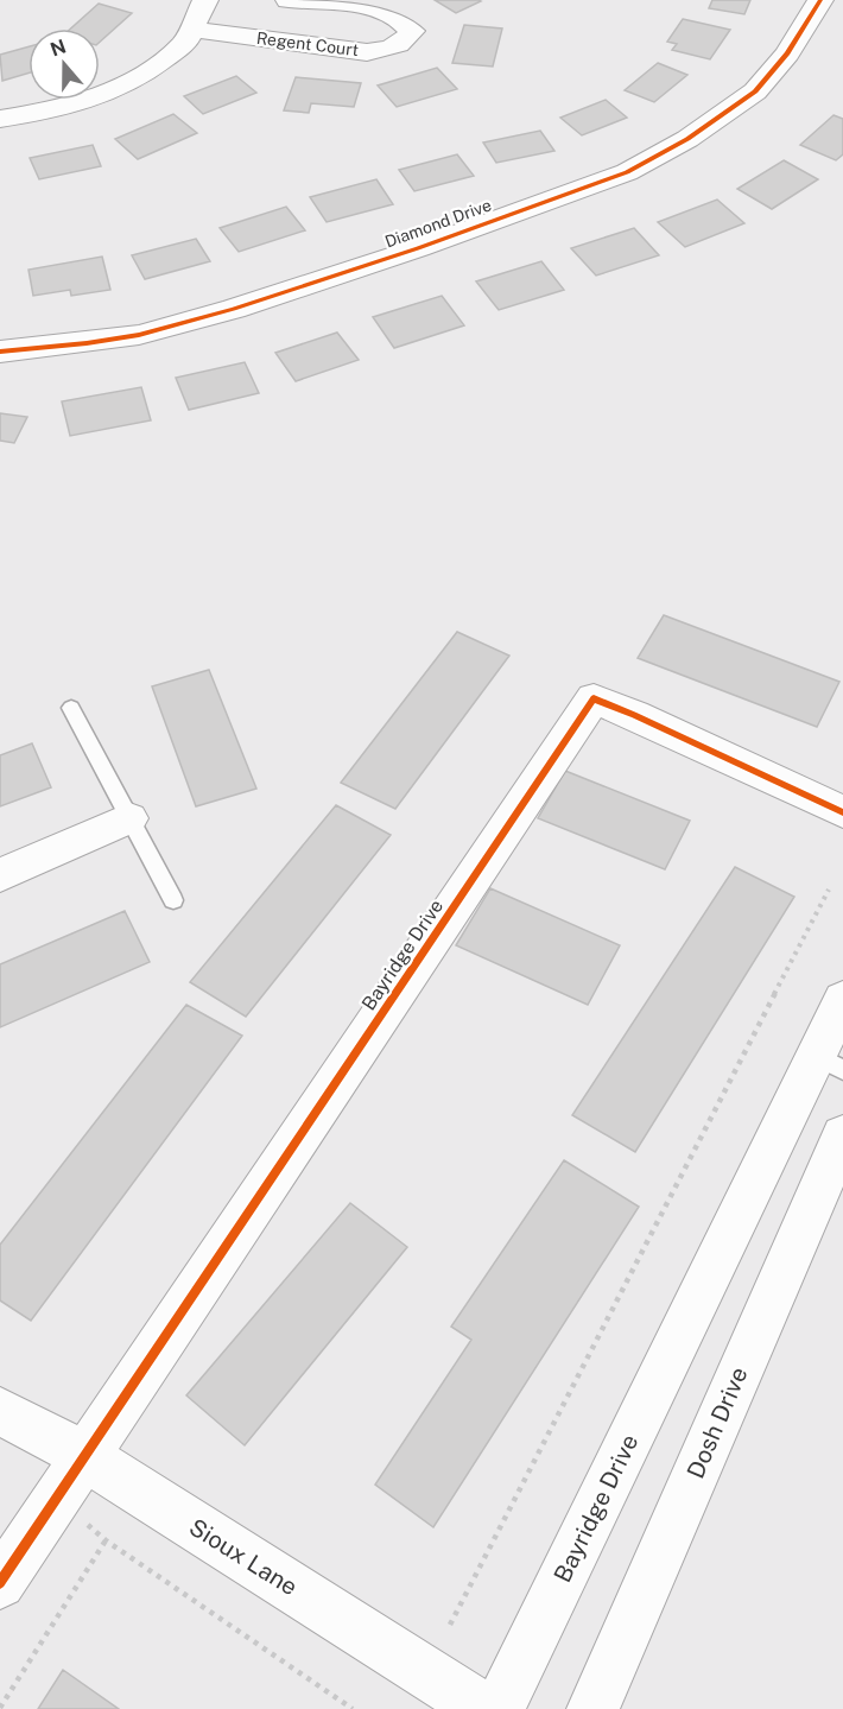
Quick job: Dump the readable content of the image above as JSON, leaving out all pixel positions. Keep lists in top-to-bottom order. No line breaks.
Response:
{"streets":{"street":["Regent Court","Diamond Drive","Bayridge Drive","Dosh Drive","Sioux Lane"]},"crossings":[["Bayridge Drive","Sioux Lane"]],"north":"top"}
